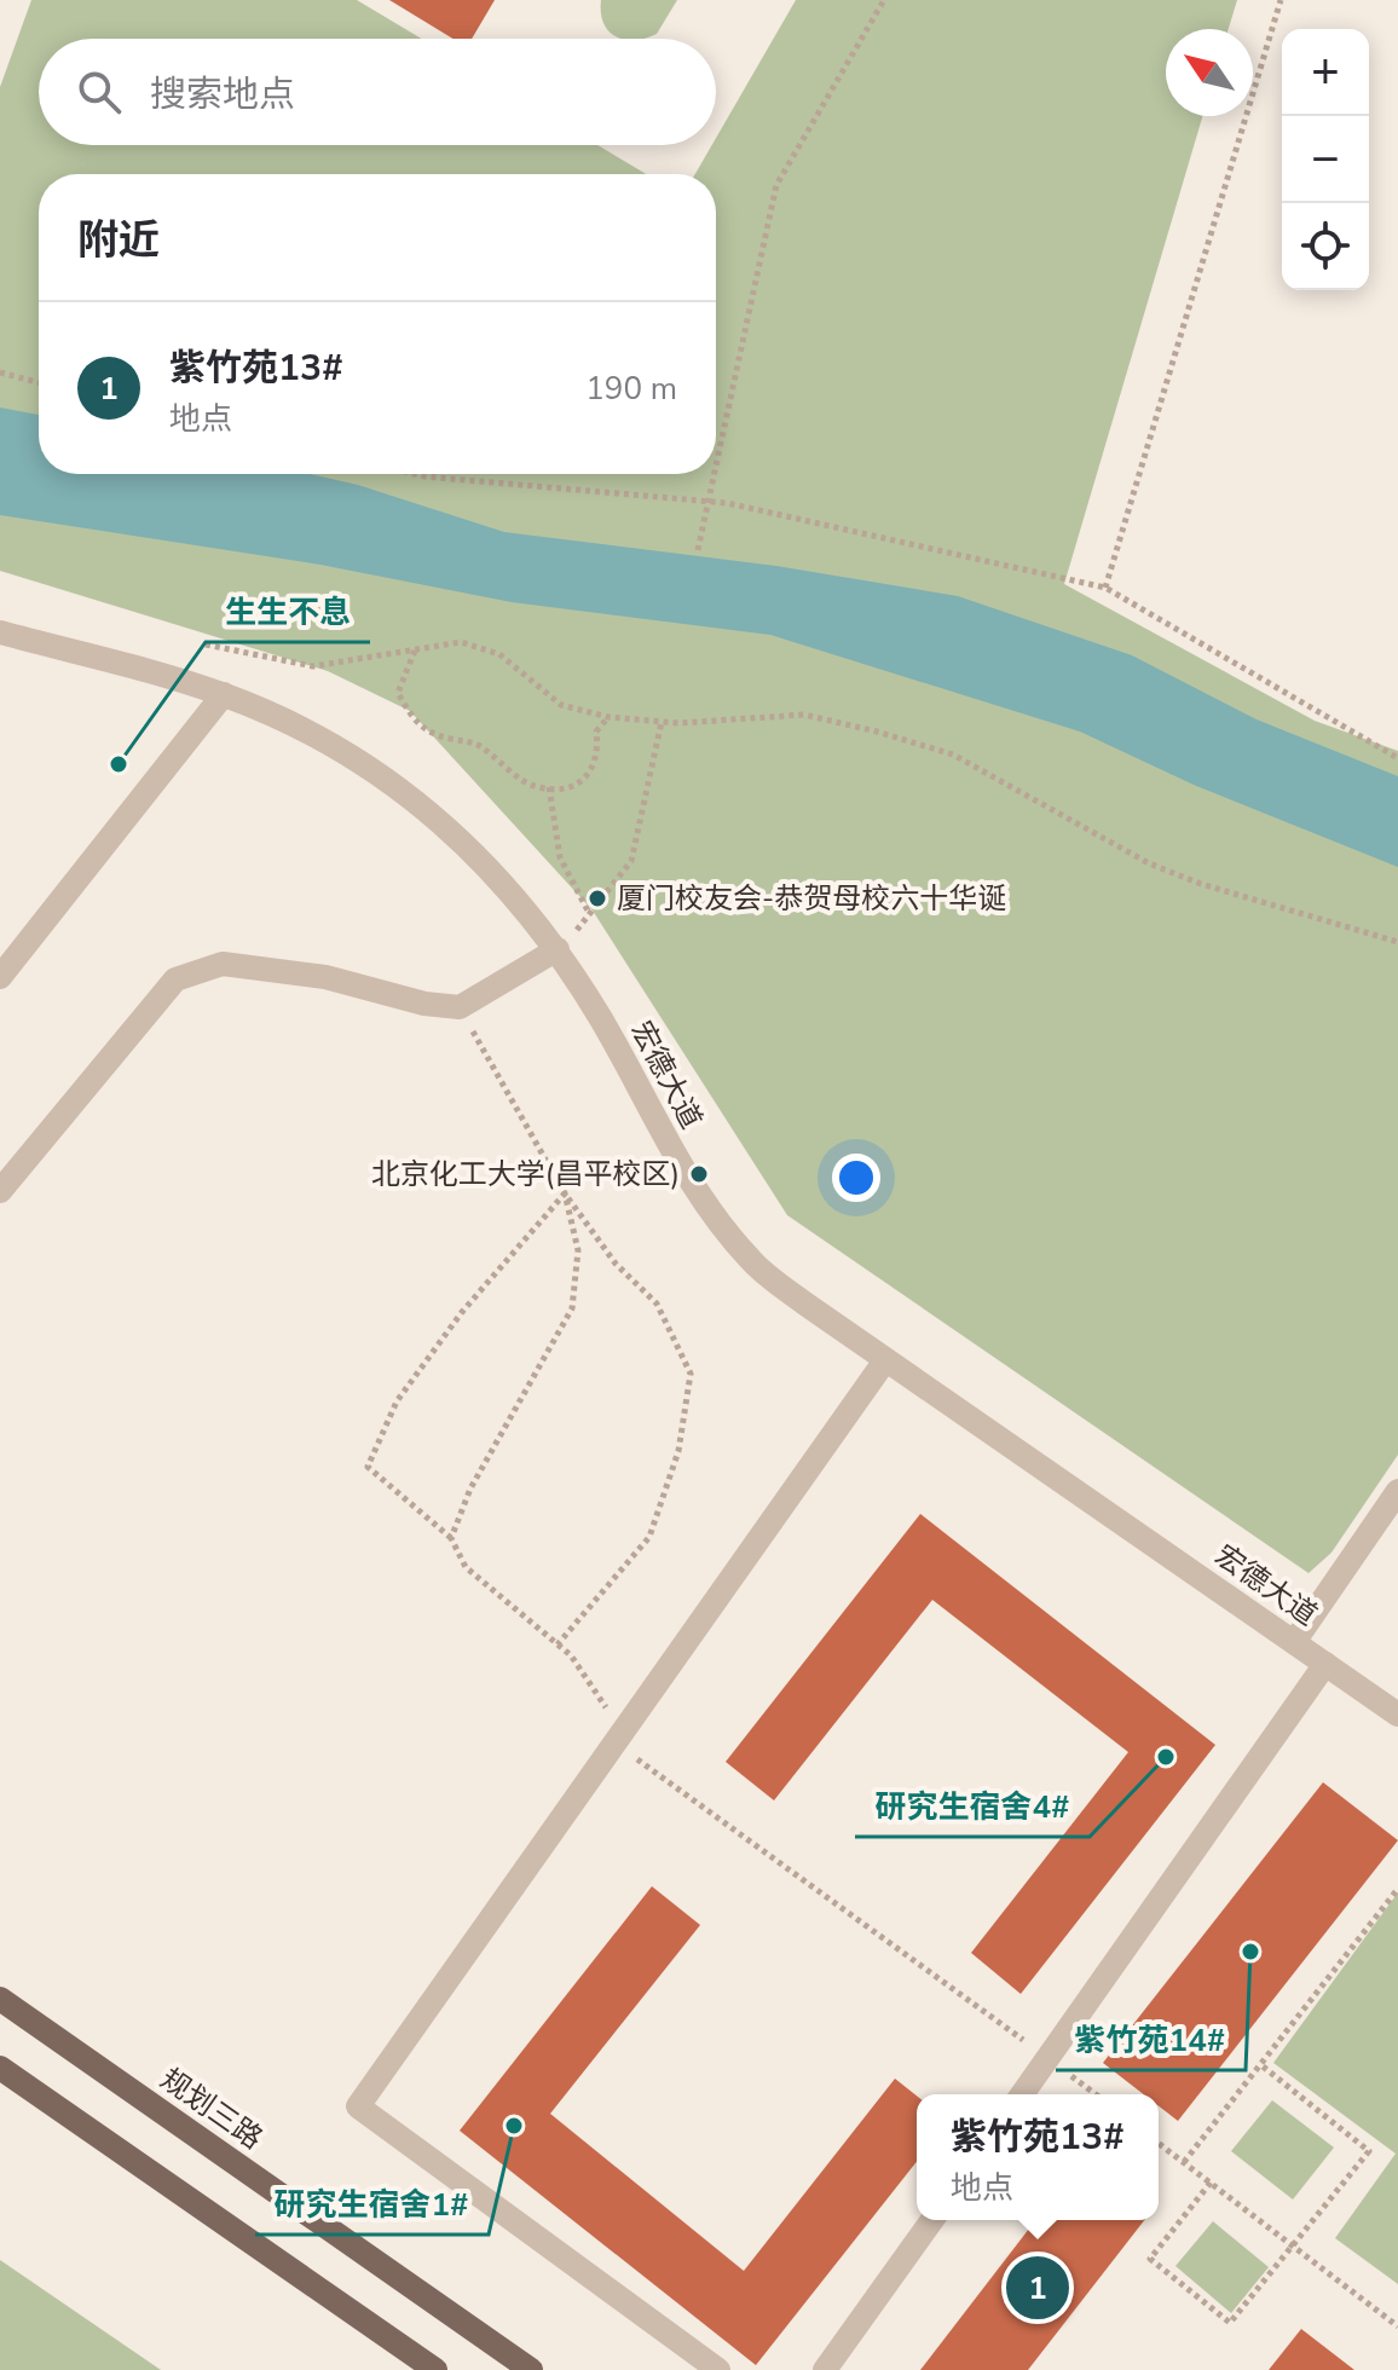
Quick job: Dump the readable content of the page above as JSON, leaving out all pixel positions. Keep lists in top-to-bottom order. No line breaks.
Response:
{"streets":{"main road":["规划三路"],"street":["宏德大道"]},"places":["生生不息","厦门校友会-恭贺母校六十华诞","北京化工大学(昌平校区)","研究生宿舍4#","紫竹苑14#","研究生宿舍1#"],"north":"top left","page":{"map_buttons":["+","−"],"search":"搜索地点","heading":"附近","list":[{"mark":"1","name":"紫竹苑13#","note":"地点","value":"190 m"}],"popup":["紫竹苑13#","地点"],"pins":"1"}}
